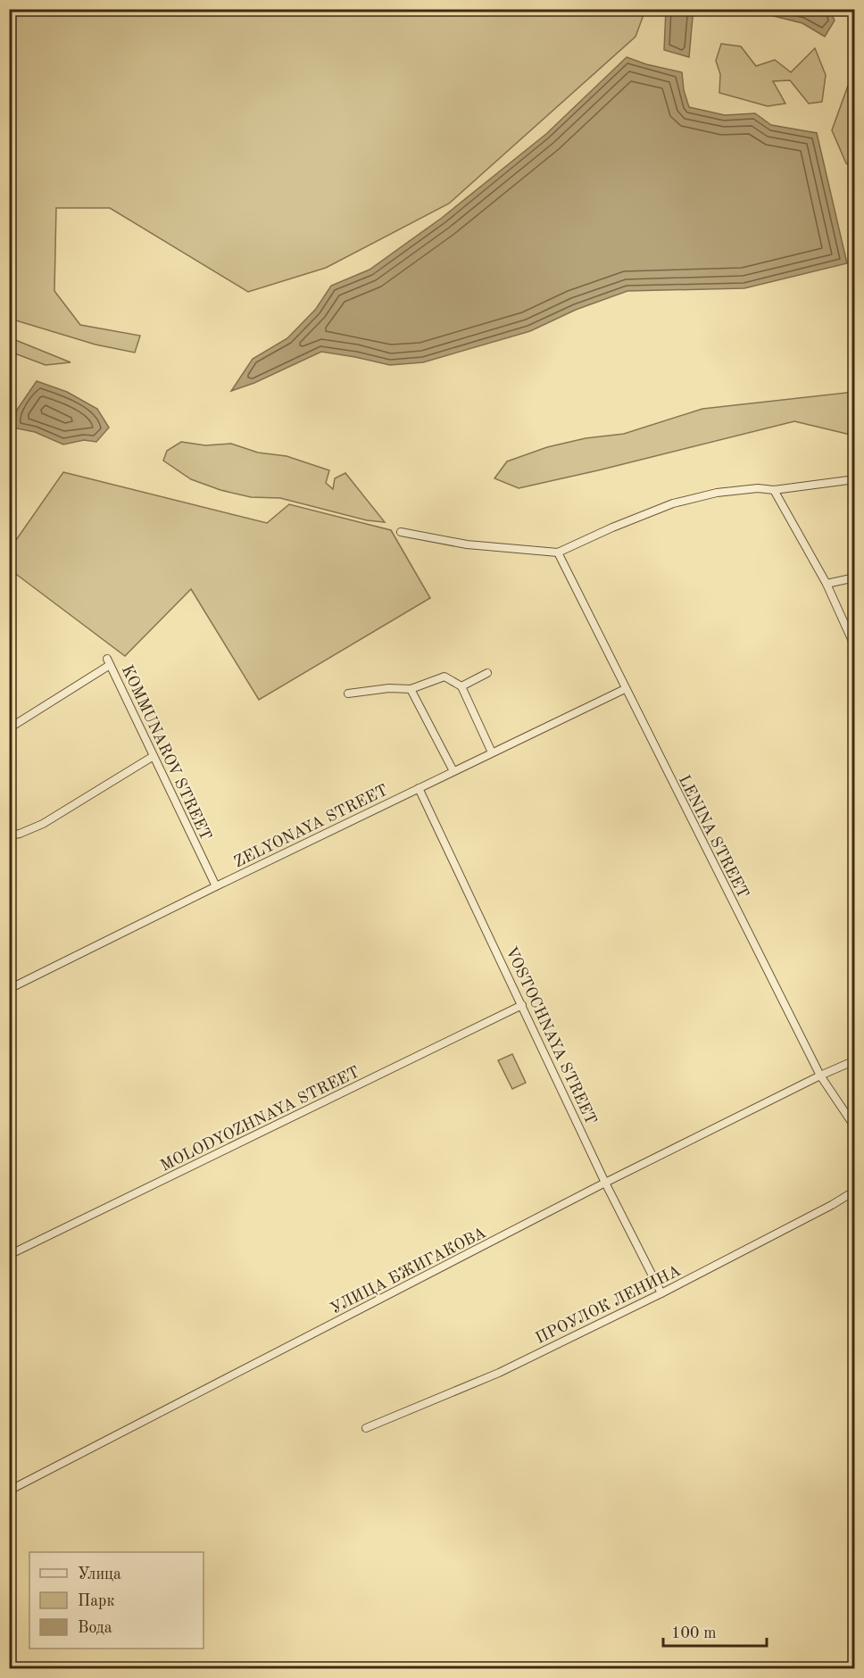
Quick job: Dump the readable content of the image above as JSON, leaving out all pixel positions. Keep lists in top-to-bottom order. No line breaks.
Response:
{"streets":{"street":["KOMMUNAROV STREET","ZELYONAYA STREET","LENINA STREET","VOSTOCHNAYA STREET","MOLODYOZHNAYA STREET","УЛИЦА БЖИГАКОВА","ПРОУЛОК ЛЕНИНА"]},"crossings":[["KOMMUNAROV STREET","ZELYONAYA STREET"],["ZELYONAYA STREET","LENINA STREET"],["ZELYONAYA STREET","VOSTOCHNAYA STREET"],["LENINA STREET","УЛИЦА БЖИГАКОВА"],["VOSTOCHNAYA STREET","MOLODYOZHNAYA STREET"],["VOSTOCHNAYA STREET","УЛИЦА БЖИГАКОВА"],["VOSTOCHNAYA STREET","ПРОУЛОК ЛЕНИНА"]],"legend":["Улица","Парк","Вода"],"scale_bar":"100 m"}
